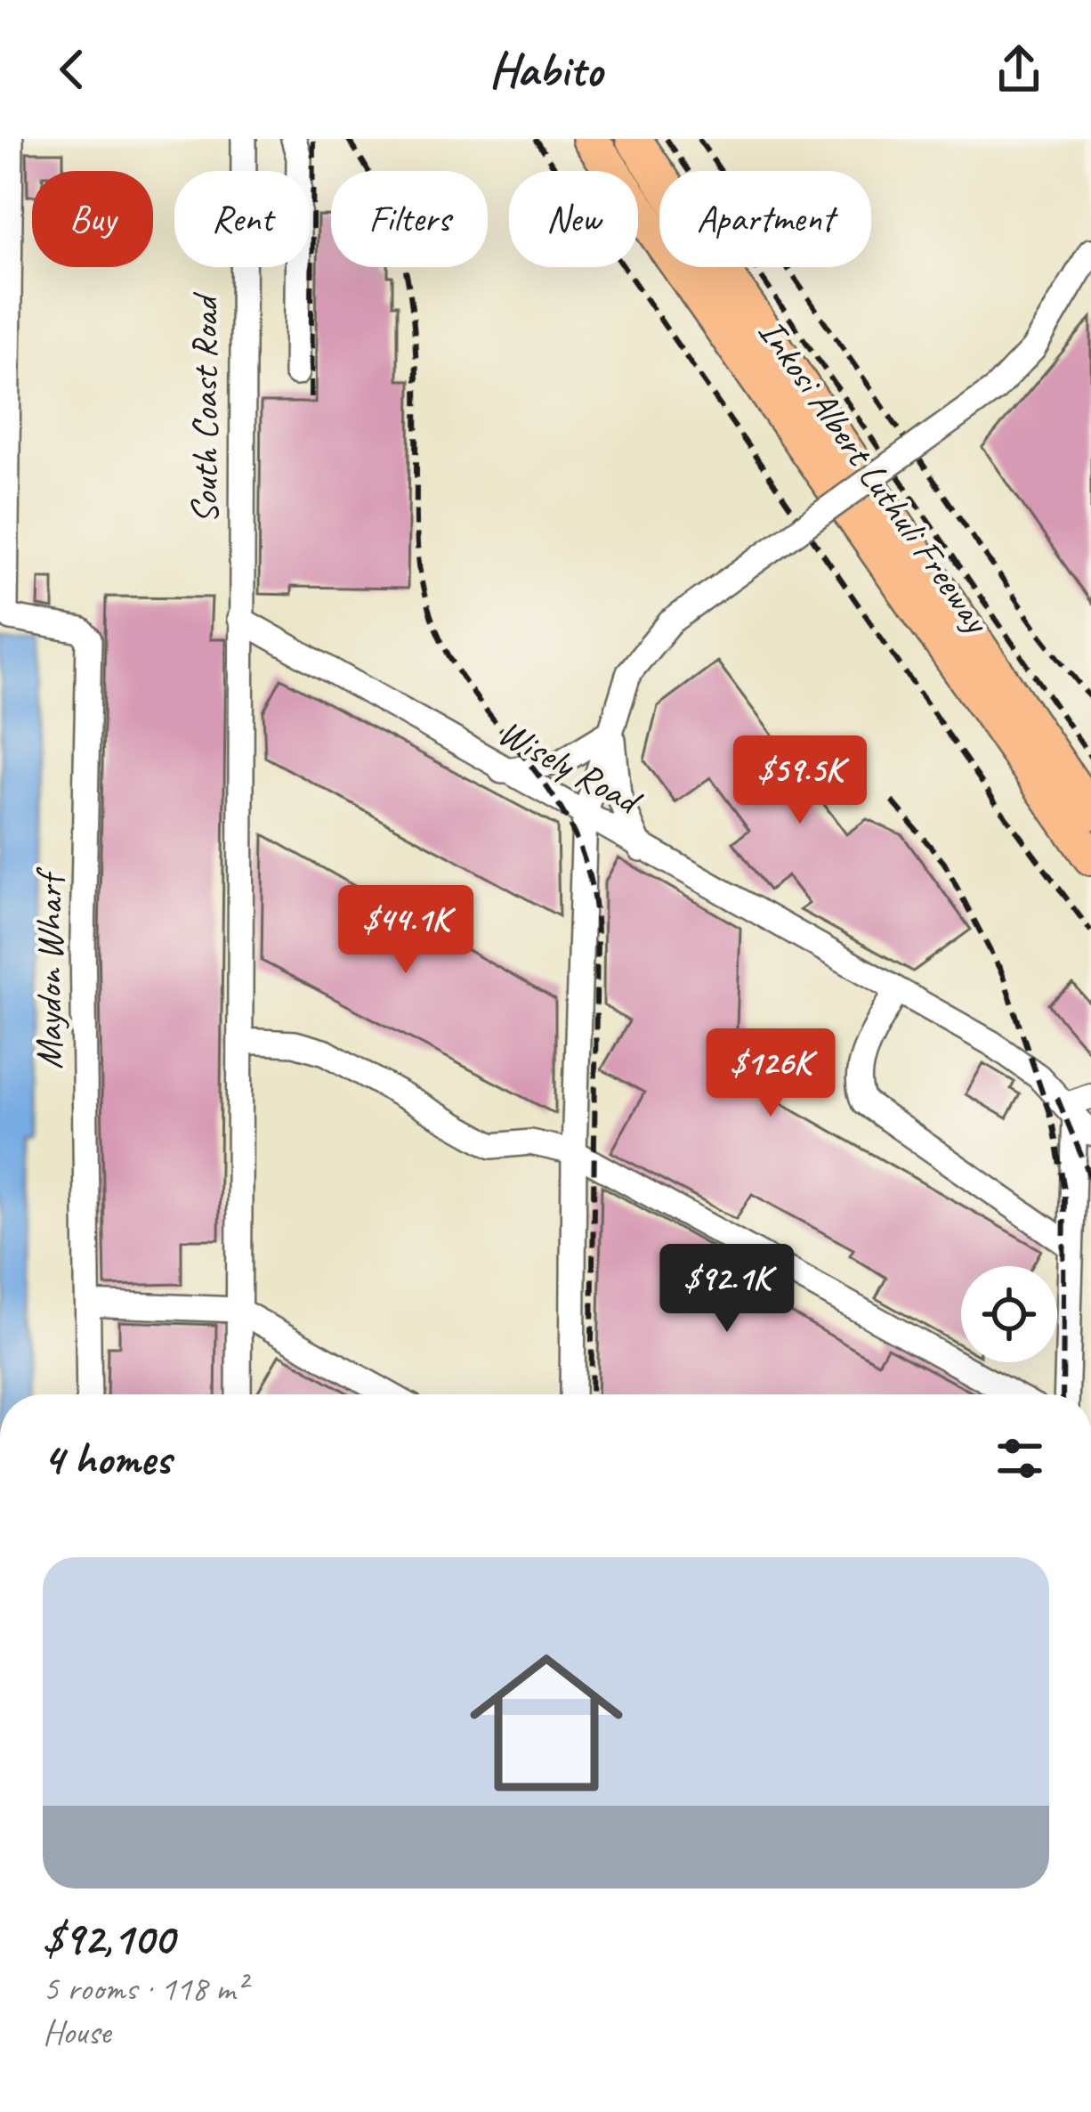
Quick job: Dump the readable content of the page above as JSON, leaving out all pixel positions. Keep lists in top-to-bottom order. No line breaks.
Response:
{"streets":{"highway":["Inkosi Albert Luthuli Freeway"],"street":["South Coast Road","Wisely Road","Maydon Wharf"]},"crossings":[["South Coast Road","Wisely Road"]],"page":{"header":"Habito","chip":["Buy","Rent","Filters","New","Apartment"],"price":["$59.5K","$44.1K","$126K","$92.1K"],"heading":"4 homes","list":[{"name":"$92,100","note":"5 rooms · 118 m² · House"}]}}
